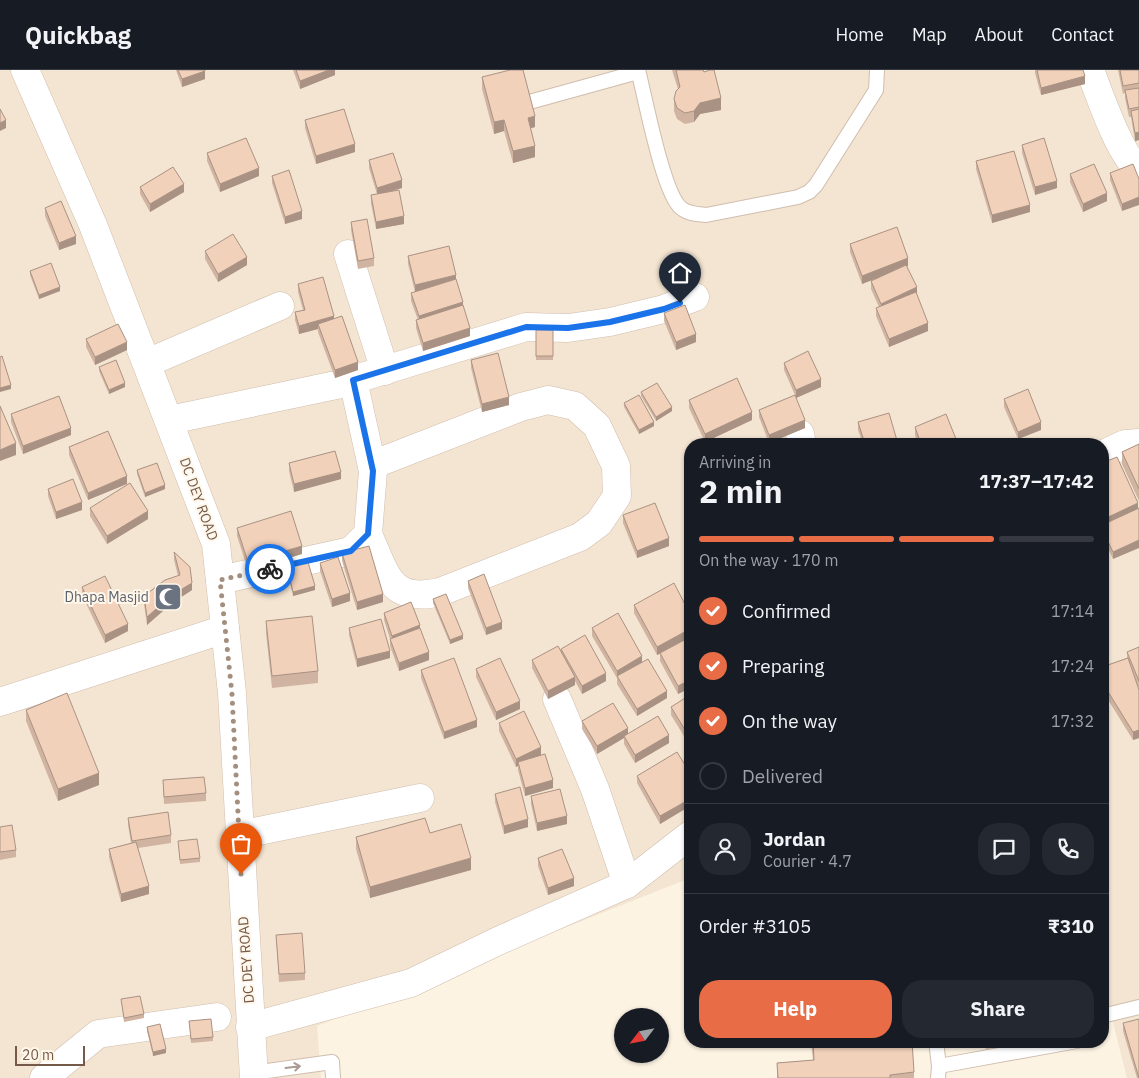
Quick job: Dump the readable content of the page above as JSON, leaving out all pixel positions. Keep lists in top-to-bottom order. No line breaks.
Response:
{"streets":{"street":["DC DEY ROAD"]},"places":{"mosque":["Dhapa Masjid"]},"scale_bar":"20 m","north":"bottom left","page":{"header":"Quickbag","nav":["Home","Map","About","Contact"],"heading":["2 min","Arriving in","17:37–17:42"],"panel":["Jordan","Courier · 4.7","Order #3105","₹310"],"bar":"On the way · 170 m","list":[["Confirmed","17:14"],["Preparing","17:24"],["On the way","17:32"],"Delivered"],"buttons":["Help","Share"],"scale":"20 m"}}
